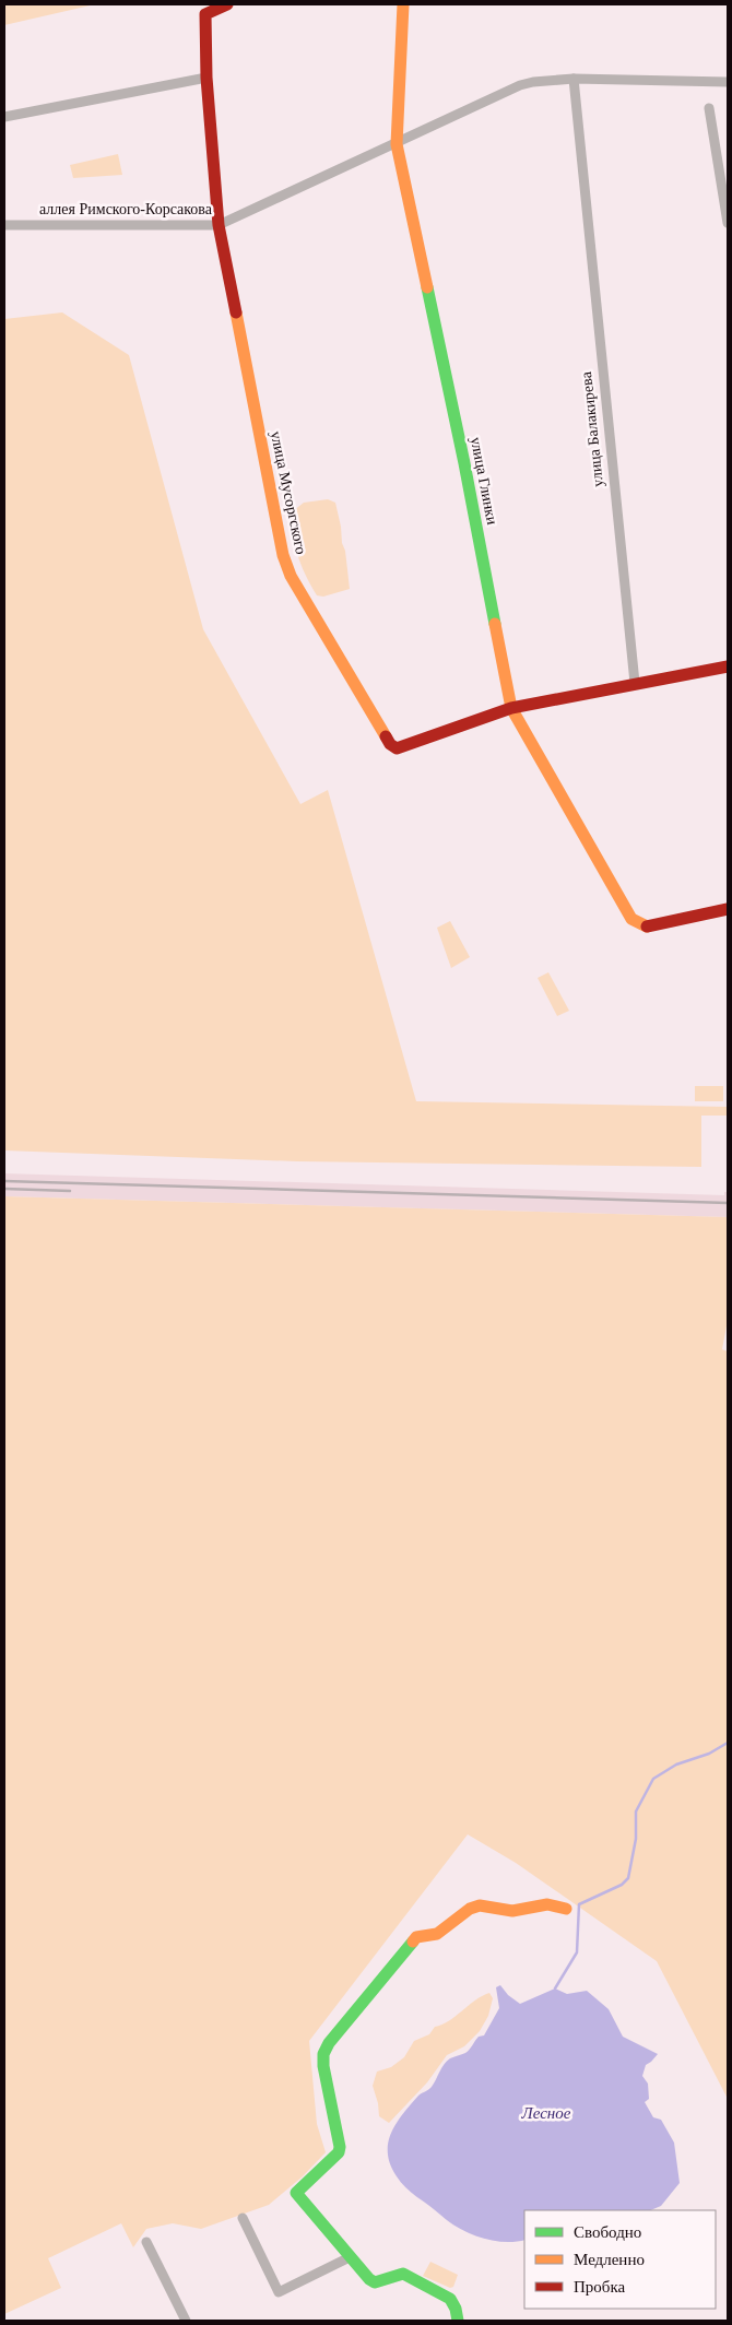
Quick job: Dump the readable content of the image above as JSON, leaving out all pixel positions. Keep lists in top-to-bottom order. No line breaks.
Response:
{"streets":{"street":["аллея Римского-Корсакова","улица Балакирева","улица Глинки","улица Мусоргского"]},"crossings":[["аллея Римского-Корсакова","улица Мусоргского"],["улица Глинки","улица Мусоргского"]],"water":["Лесное"],"legend":["Свободно","Медленно","Пробка"]}
